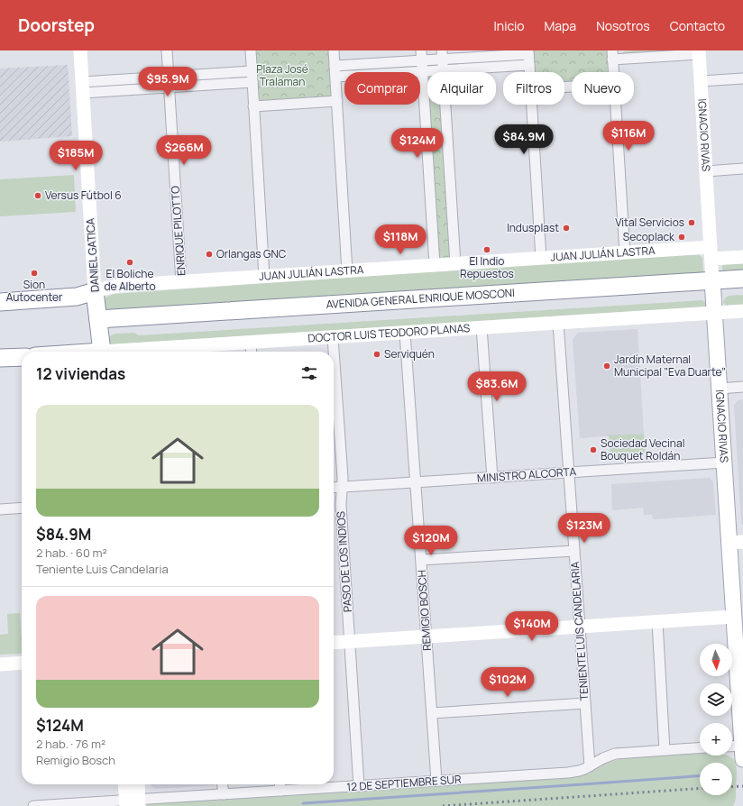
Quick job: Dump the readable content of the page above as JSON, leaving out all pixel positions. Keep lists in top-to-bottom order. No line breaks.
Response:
{"streets":{"highway":["JUAN JULIÁN LASTRA","DANIEL GATICA","AVENIDA GENERAL ENRIQUE MOSCONI"],"main road":["IGNACIO RIVAS"],"street":["ENRIQUE PILOTTO","DOCTOR LUIS TEODORO PLANAS","MINISTRO ALCORTA","PASO DE LOS INDIOS","REMIGIO BOSCH","TENIENTE LUIS CANDELARIA","12 DE SEPTIEMBRE SUR"]},"crossings":[["IGNACIO RIVAS","JUAN JULIÁN LASTRA"],["IGNACIO RIVAS","AVENIDA GENERAL ENRIQUE MOSCONI"],["IGNACIO RIVAS","DOCTOR LUIS TEODORO PLANAS"],["IGNACIO RIVAS","MINISTRO ALCORTA"],["ENRIQUE PILOTTO","JUAN JULIÁN LASTRA"],["JUAN JULIÁN LASTRA","DANIEL GATICA"],["DANIEL GATICA","AVENIDA GENERAL ENRIQUE MOSCONI"],["DOCTOR LUIS TEODORO PLANAS","PASO DE LOS INDIOS"],["DOCTOR LUIS TEODORO PLANAS","REMIGIO BOSCH"],["DOCTOR LUIS TEODORO PLANAS","TENIENTE LUIS CANDELARIA"],["MINISTRO ALCORTA","PASO DE LOS INDIOS"],["MINISTRO ALCORTA","REMIGIO BOSCH"],["MINISTRO ALCORTA","TENIENTE LUIS CANDELARIA"],["PASO DE LOS INDIOS","12 DE SEPTIEMBRE SUR"],["REMIGIO BOSCH","12 DE SEPTIEMBRE SUR"],["TENIENTE LUIS CANDELARIA","12 DE SEPTIEMBRE SUR"]],"parks":["Plaza José Tralaman"],"places":["Versus Fútbol 6","Vital Servicios","Indusplast","Secoplack","El Indio Repuestos","Orlangas GNC","El Boliche de Alberto","Sion Autocenter","Serviquén","Jardín Maternal Municipal \"Eva Duarte\"","Sociedad Vecinal Bouquet Roldán"],"north":"bottom","page":{"header":"Doorstep","nav":["Inicio","Mapa","Nosotros","Contacto"],"price":["$95.9M","$116M","$84.9M","$124M","$266M","$185M","$118M","$83.6M","$123M","$120M","$140M","$102M"],"chip":["Comprar","Alquilar","Filtros","Nuevo"],"heading":"12 viviendas","list":[{"name":"$84.9M","note":"2 hab. · 60 m² · Teniente Luis Candelaria"},{"name":"$124M","note":"2 hab. · 76 m² · Remigio Bosch"}],"map_buttons":["+","−"]}}
